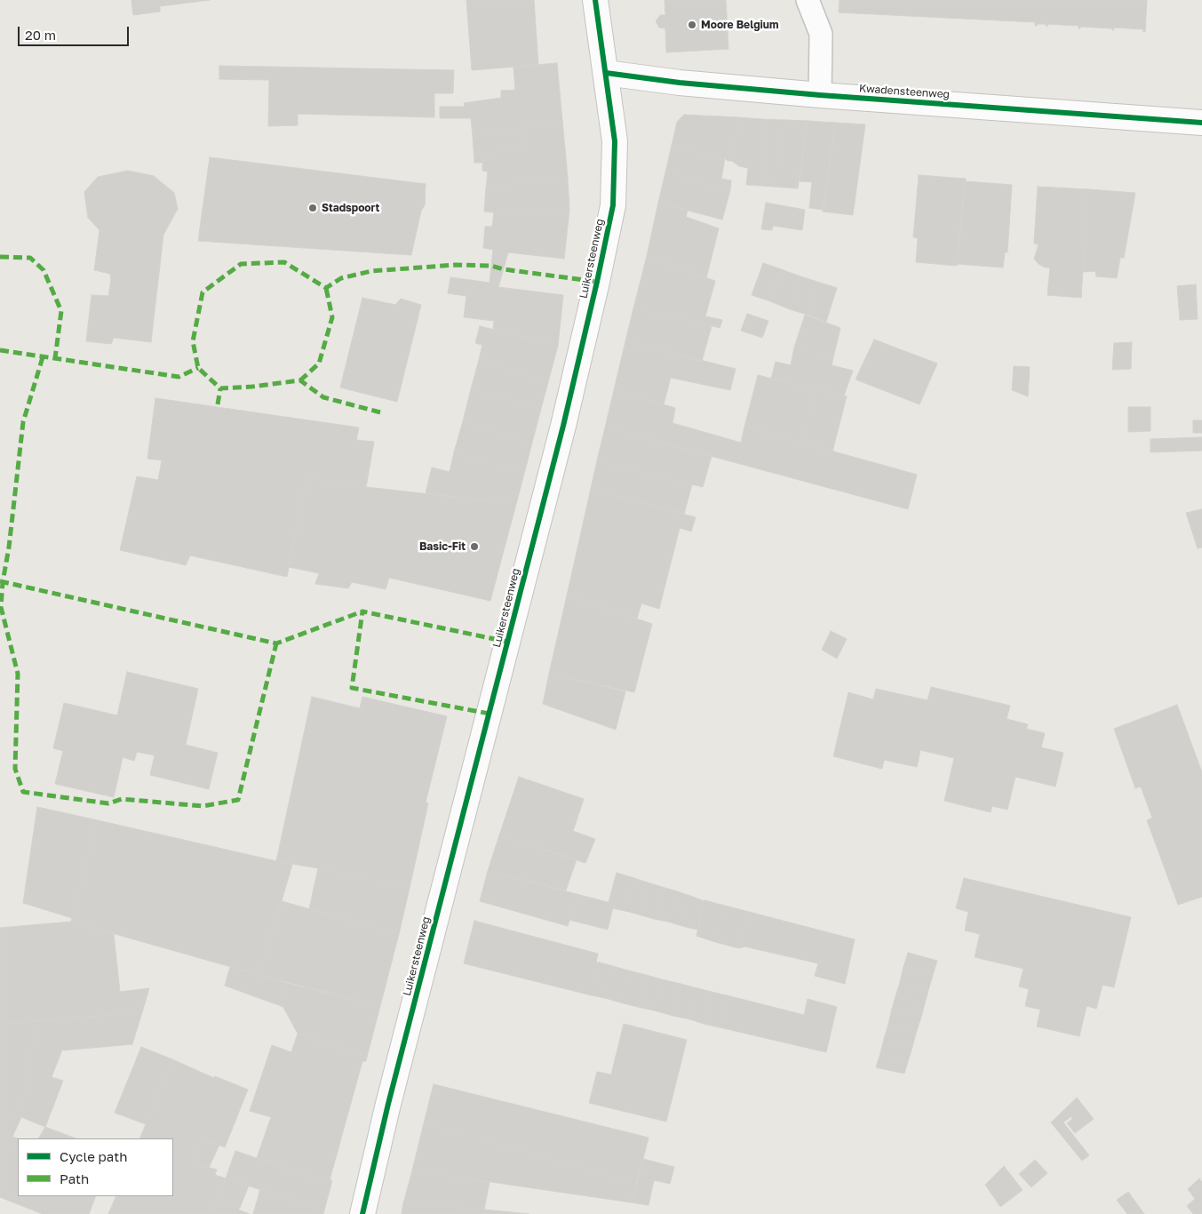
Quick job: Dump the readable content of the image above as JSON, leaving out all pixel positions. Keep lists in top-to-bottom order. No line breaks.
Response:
{"streets":{"street":["Kwadensteenweg","Luikersteenweg"]},"crossings":[["Kwadensteenweg","Luikersteenweg"]],"places":["Moore Belgium","Stadspoort","Basic-Fit"],"legend":["Cycle path","Path"],"scale_bar":"20 m"}
